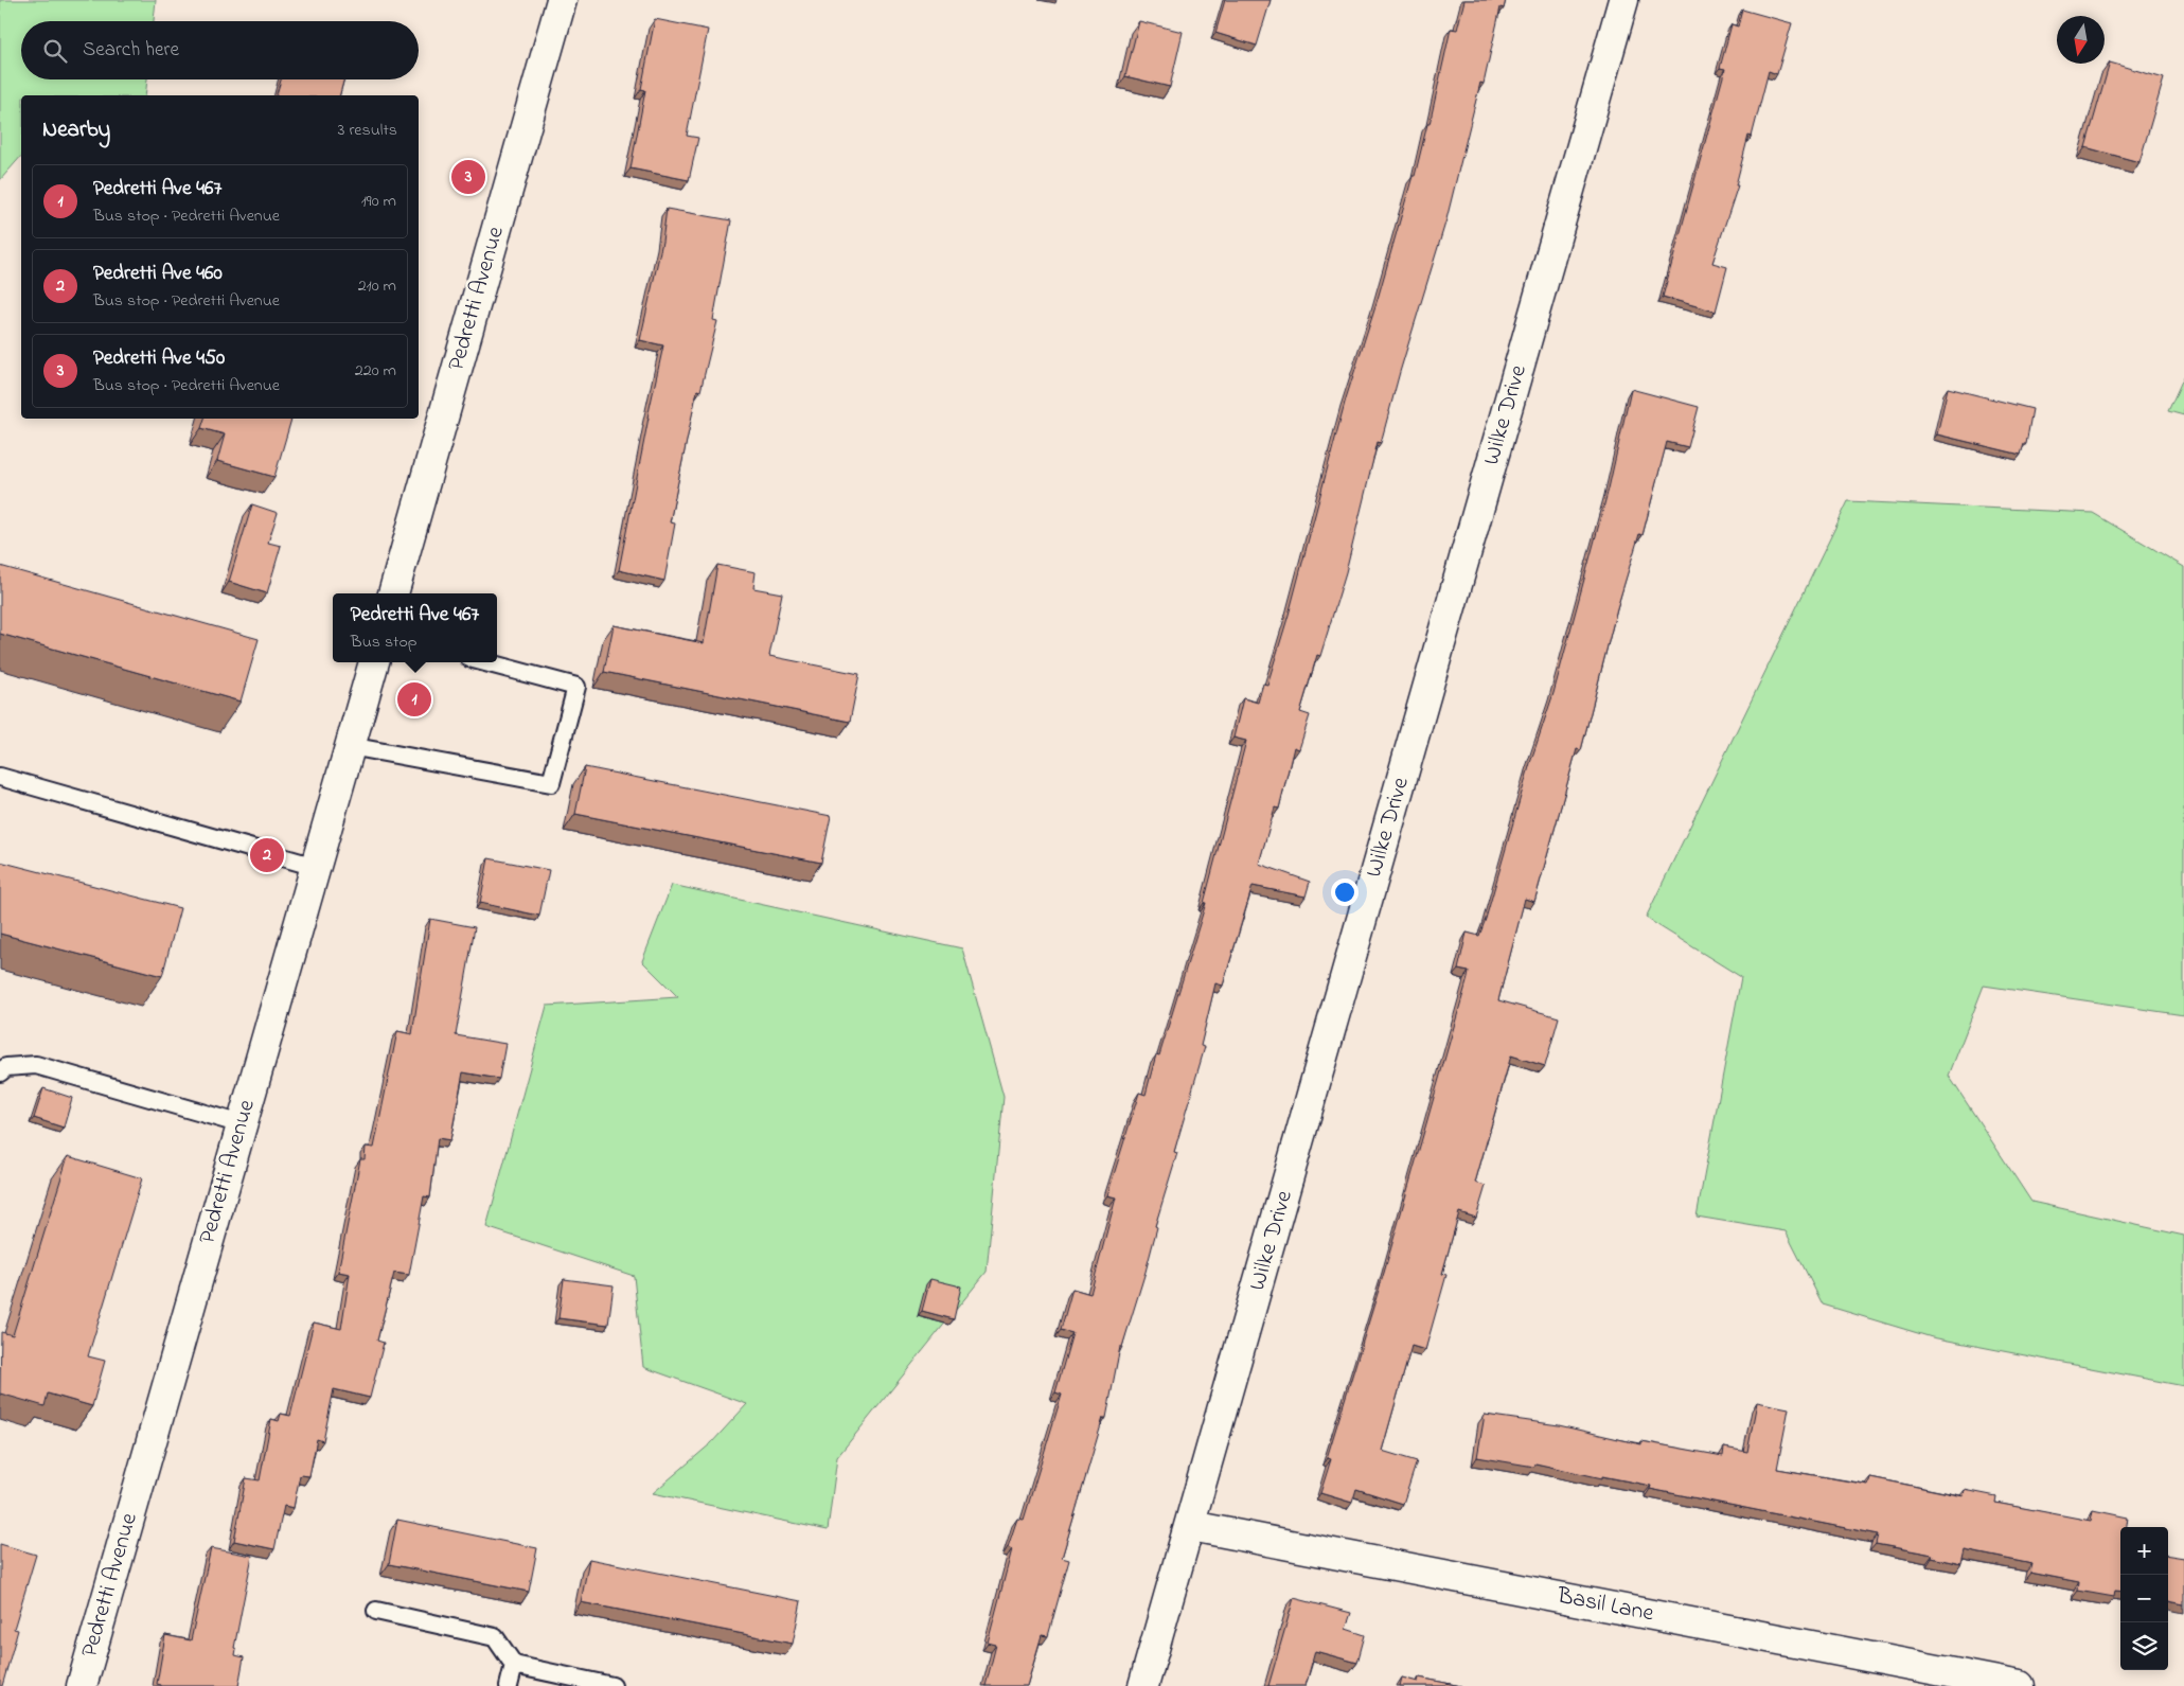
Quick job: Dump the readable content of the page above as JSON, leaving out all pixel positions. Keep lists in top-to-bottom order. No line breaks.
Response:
{"streets":{"street":["Pedretti Avenue","Wilke Drive","Basil Lane"]},"crossings":[["Wilke Drive","Basil Lane"]],"north":"bottom","page":{"search":"Search here","heading":["Nearby","3 results"],"pins":["3","1","2"],"list":[{"mark":"1","name":"Pedretti Ave 467","note":"Bus stop · Pedretti Avenue","value":"190 m"},{"mark":"2","name":"Pedretti Ave 460","note":"Bus stop · Pedretti Avenue","value":"210 m"},{"mark":"3","name":"Pedretti Ave 450","note":"Bus stop · Pedretti Avenue","value":"220 m"}],"popup":["Pedretti Ave 467","Bus stop"],"map_buttons":["+","−"]}}
